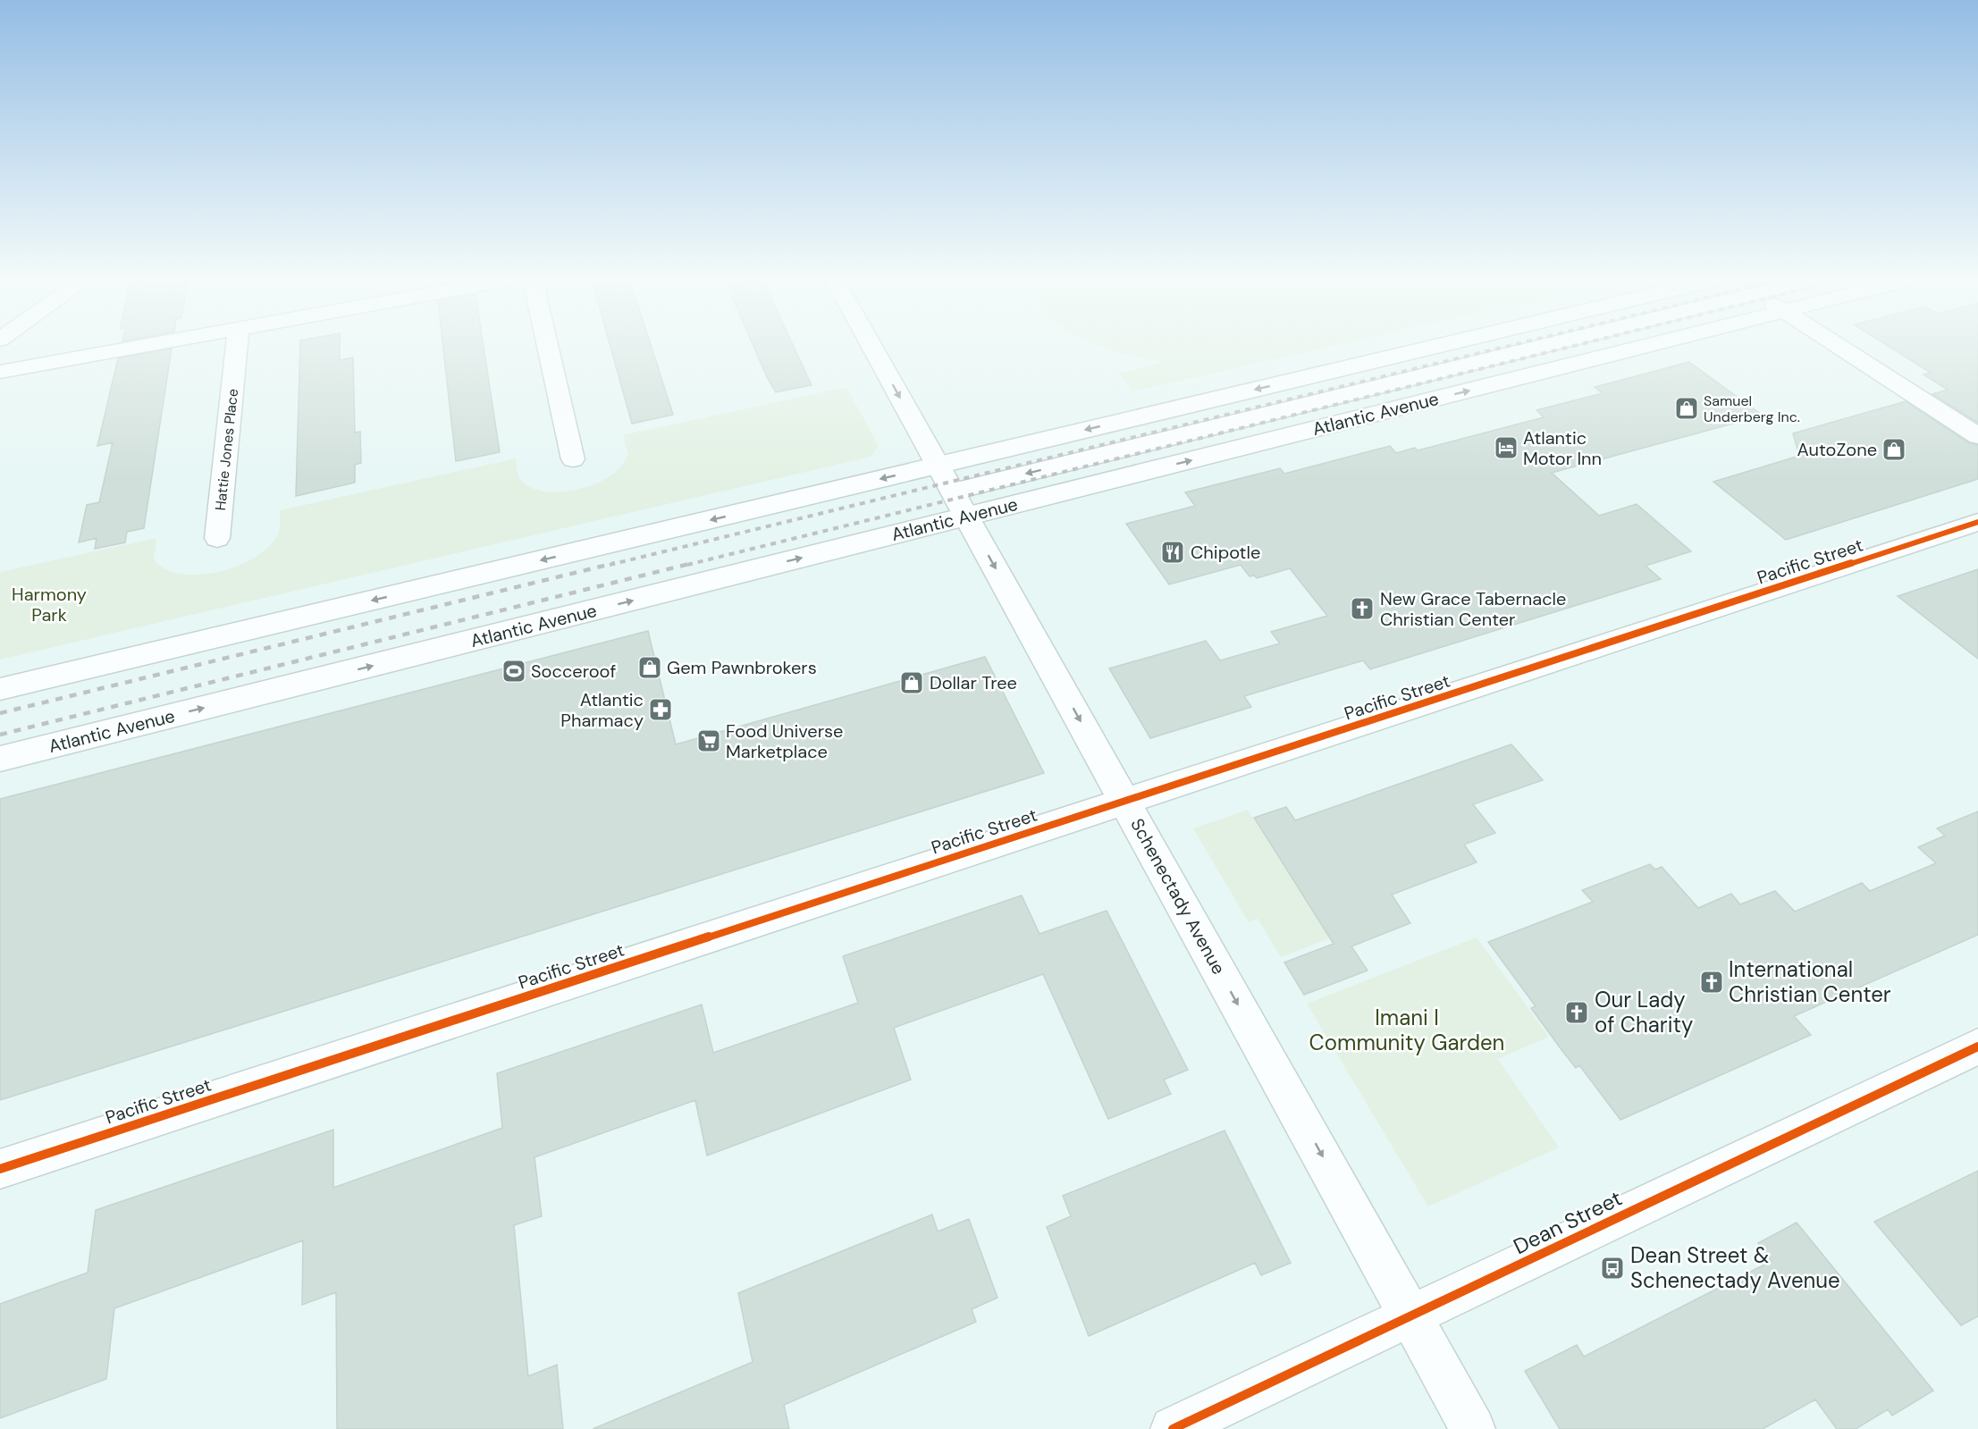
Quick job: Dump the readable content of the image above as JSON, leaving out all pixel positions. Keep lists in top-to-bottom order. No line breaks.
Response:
{"streets":{"main road":["Atlantic Avenue","Hattie Jones Place","Pacific Street","Schenectady Avenue","Dean Street"]},"crossings":[["Atlantic Avenue","Schenectady Avenue"],["Pacific Street","Schenectady Avenue"],["Schenectady Avenue","Dean Street"]],"one_way":["Schenectady Avenue"],"parks":["Harmony Park","Imani I Community Garden"],"places":{"shop":["Samuel Underberg Inc.","AutoZone","Gem Pawnbrokers","Dollar Tree"],"hotel":["Atlantic Motor Inn"],"restaurant":["Chipotle"],"church":["New Grace Tabernacle Christian Center","International Christian Center","Our Lady of Charity"],"sports":["Socceroof"],"pharmacy":["Atlantic Pharmacy"],"supermarket":["Food Universe Marketplace"],"bus stop":["Dean Street & Schenectady Avenue"]}}
